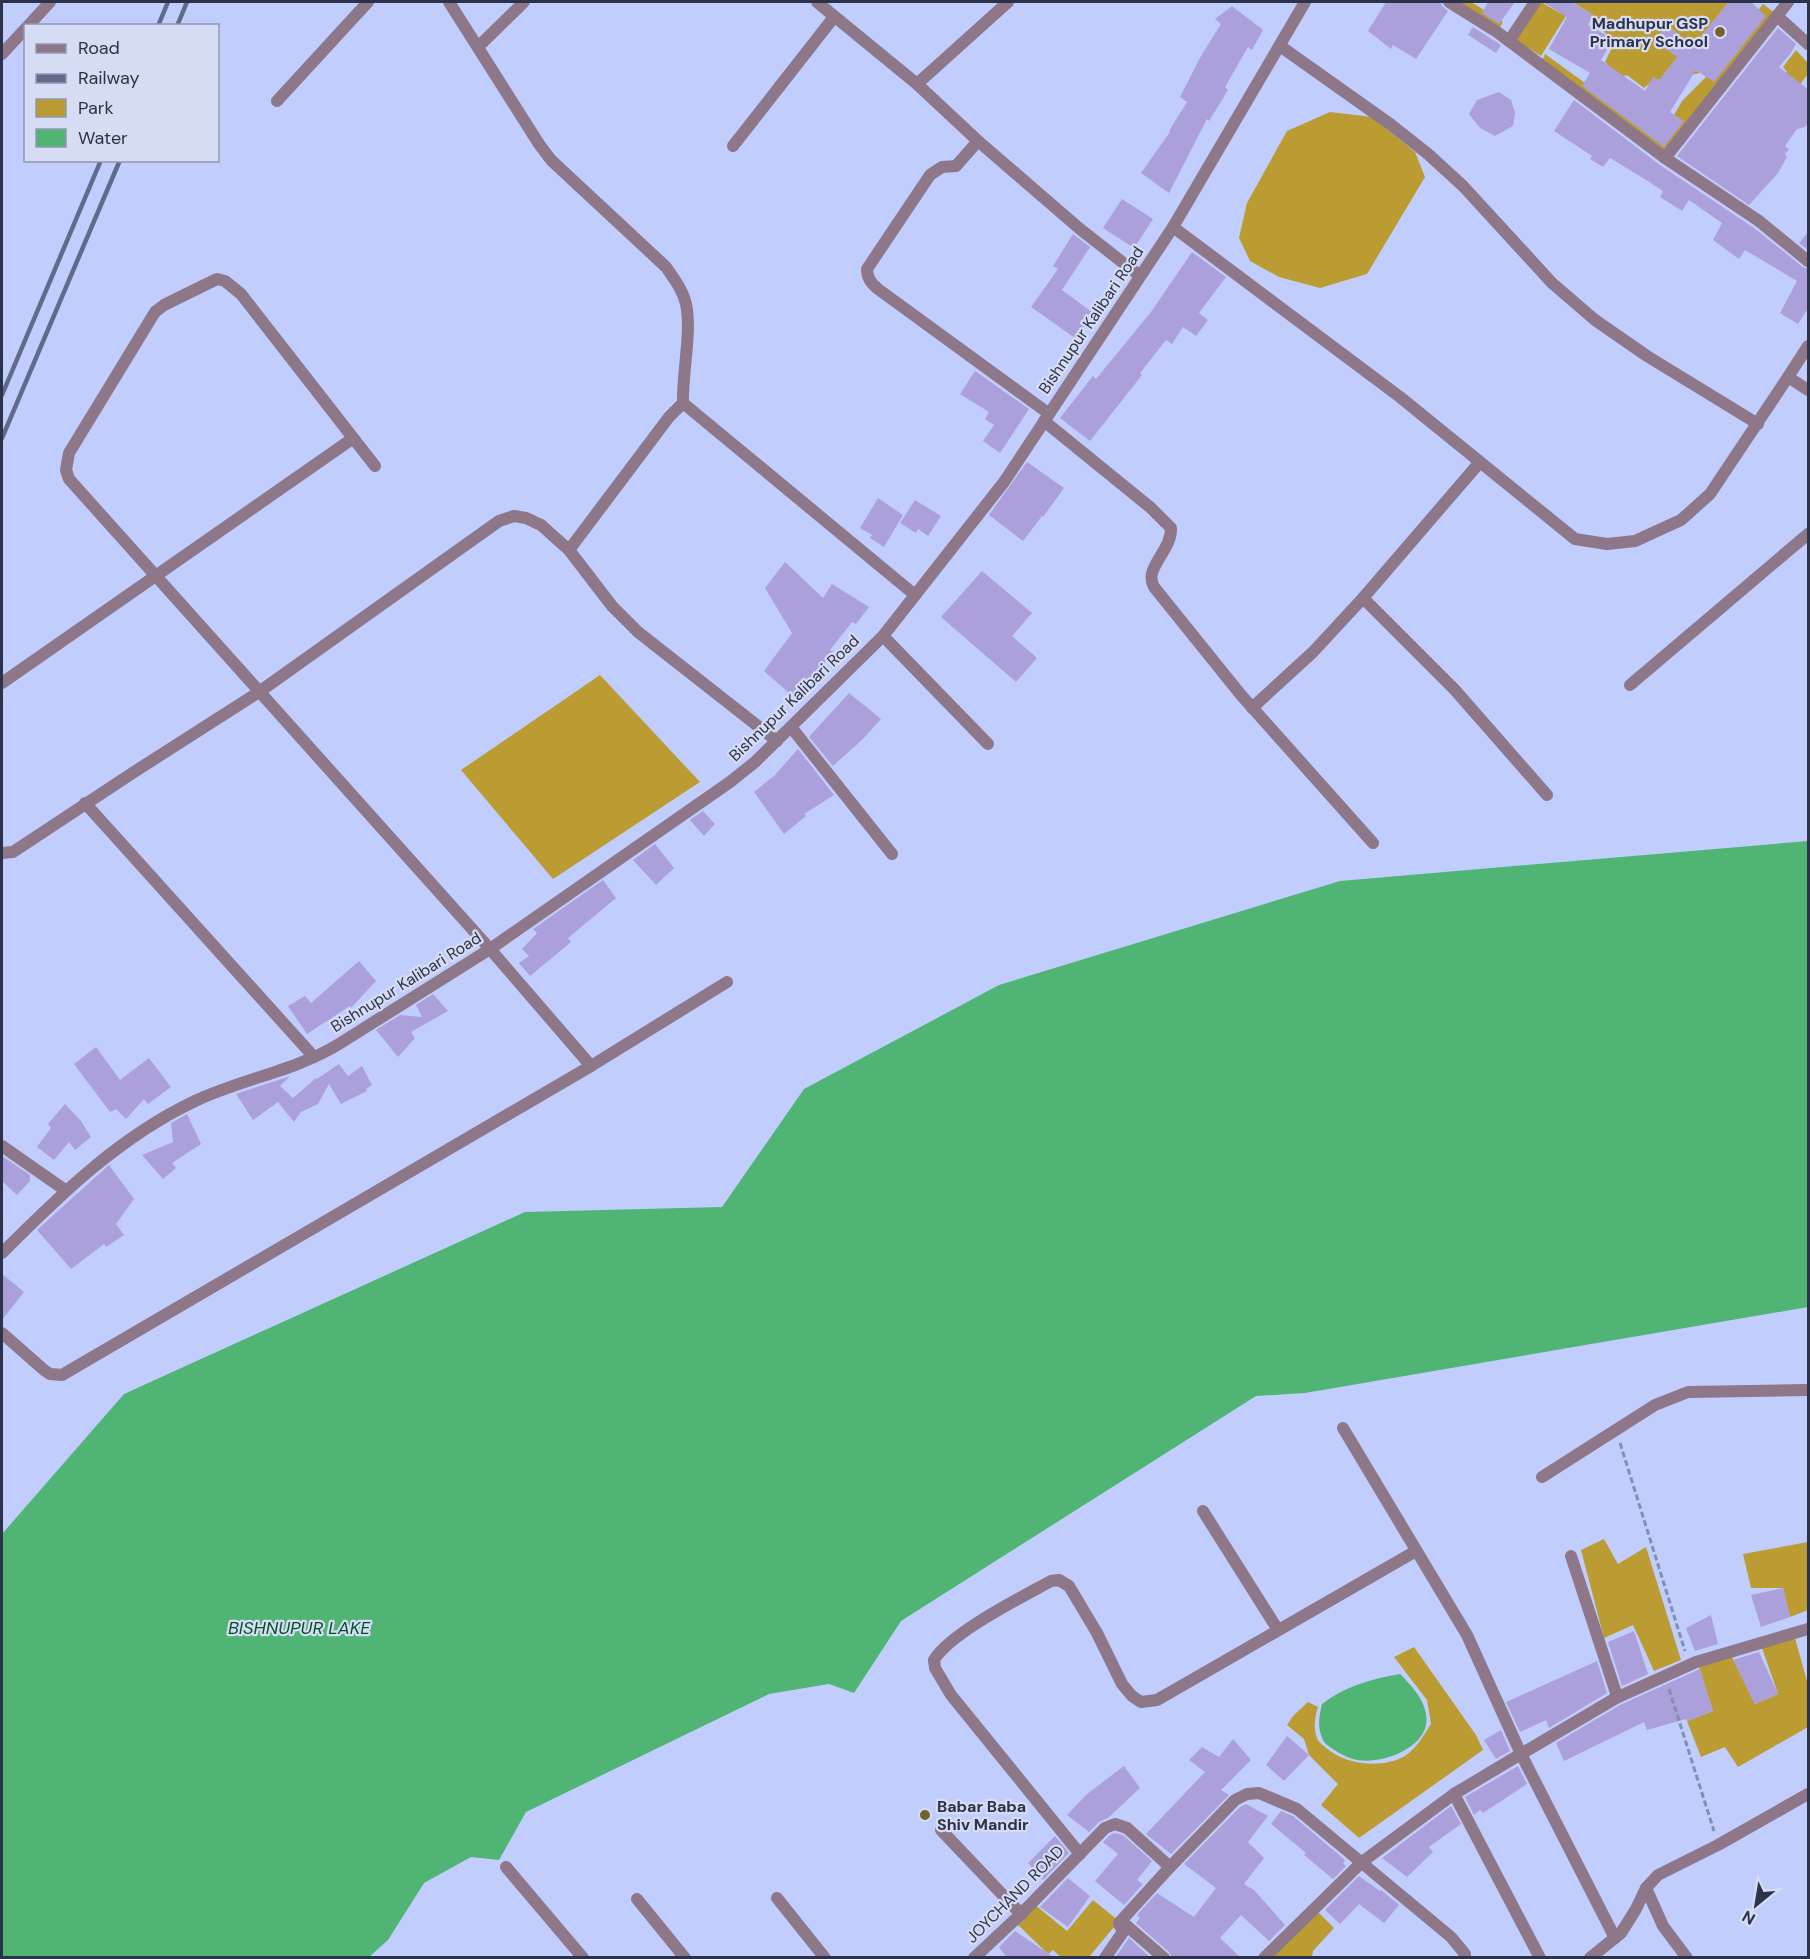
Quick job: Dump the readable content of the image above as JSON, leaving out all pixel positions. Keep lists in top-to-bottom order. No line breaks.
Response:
{"streets":{"street":["Bishnupur Kalibari Road","JOYCHAND ROAD"]},"water":["BISHNUPUR LAKE"],"places":["Madhupur GSP Primary School","Babar Baba Shiv Mandir"],"legend":["Road","Railway","Park","Water"],"north":"bottom left"}
